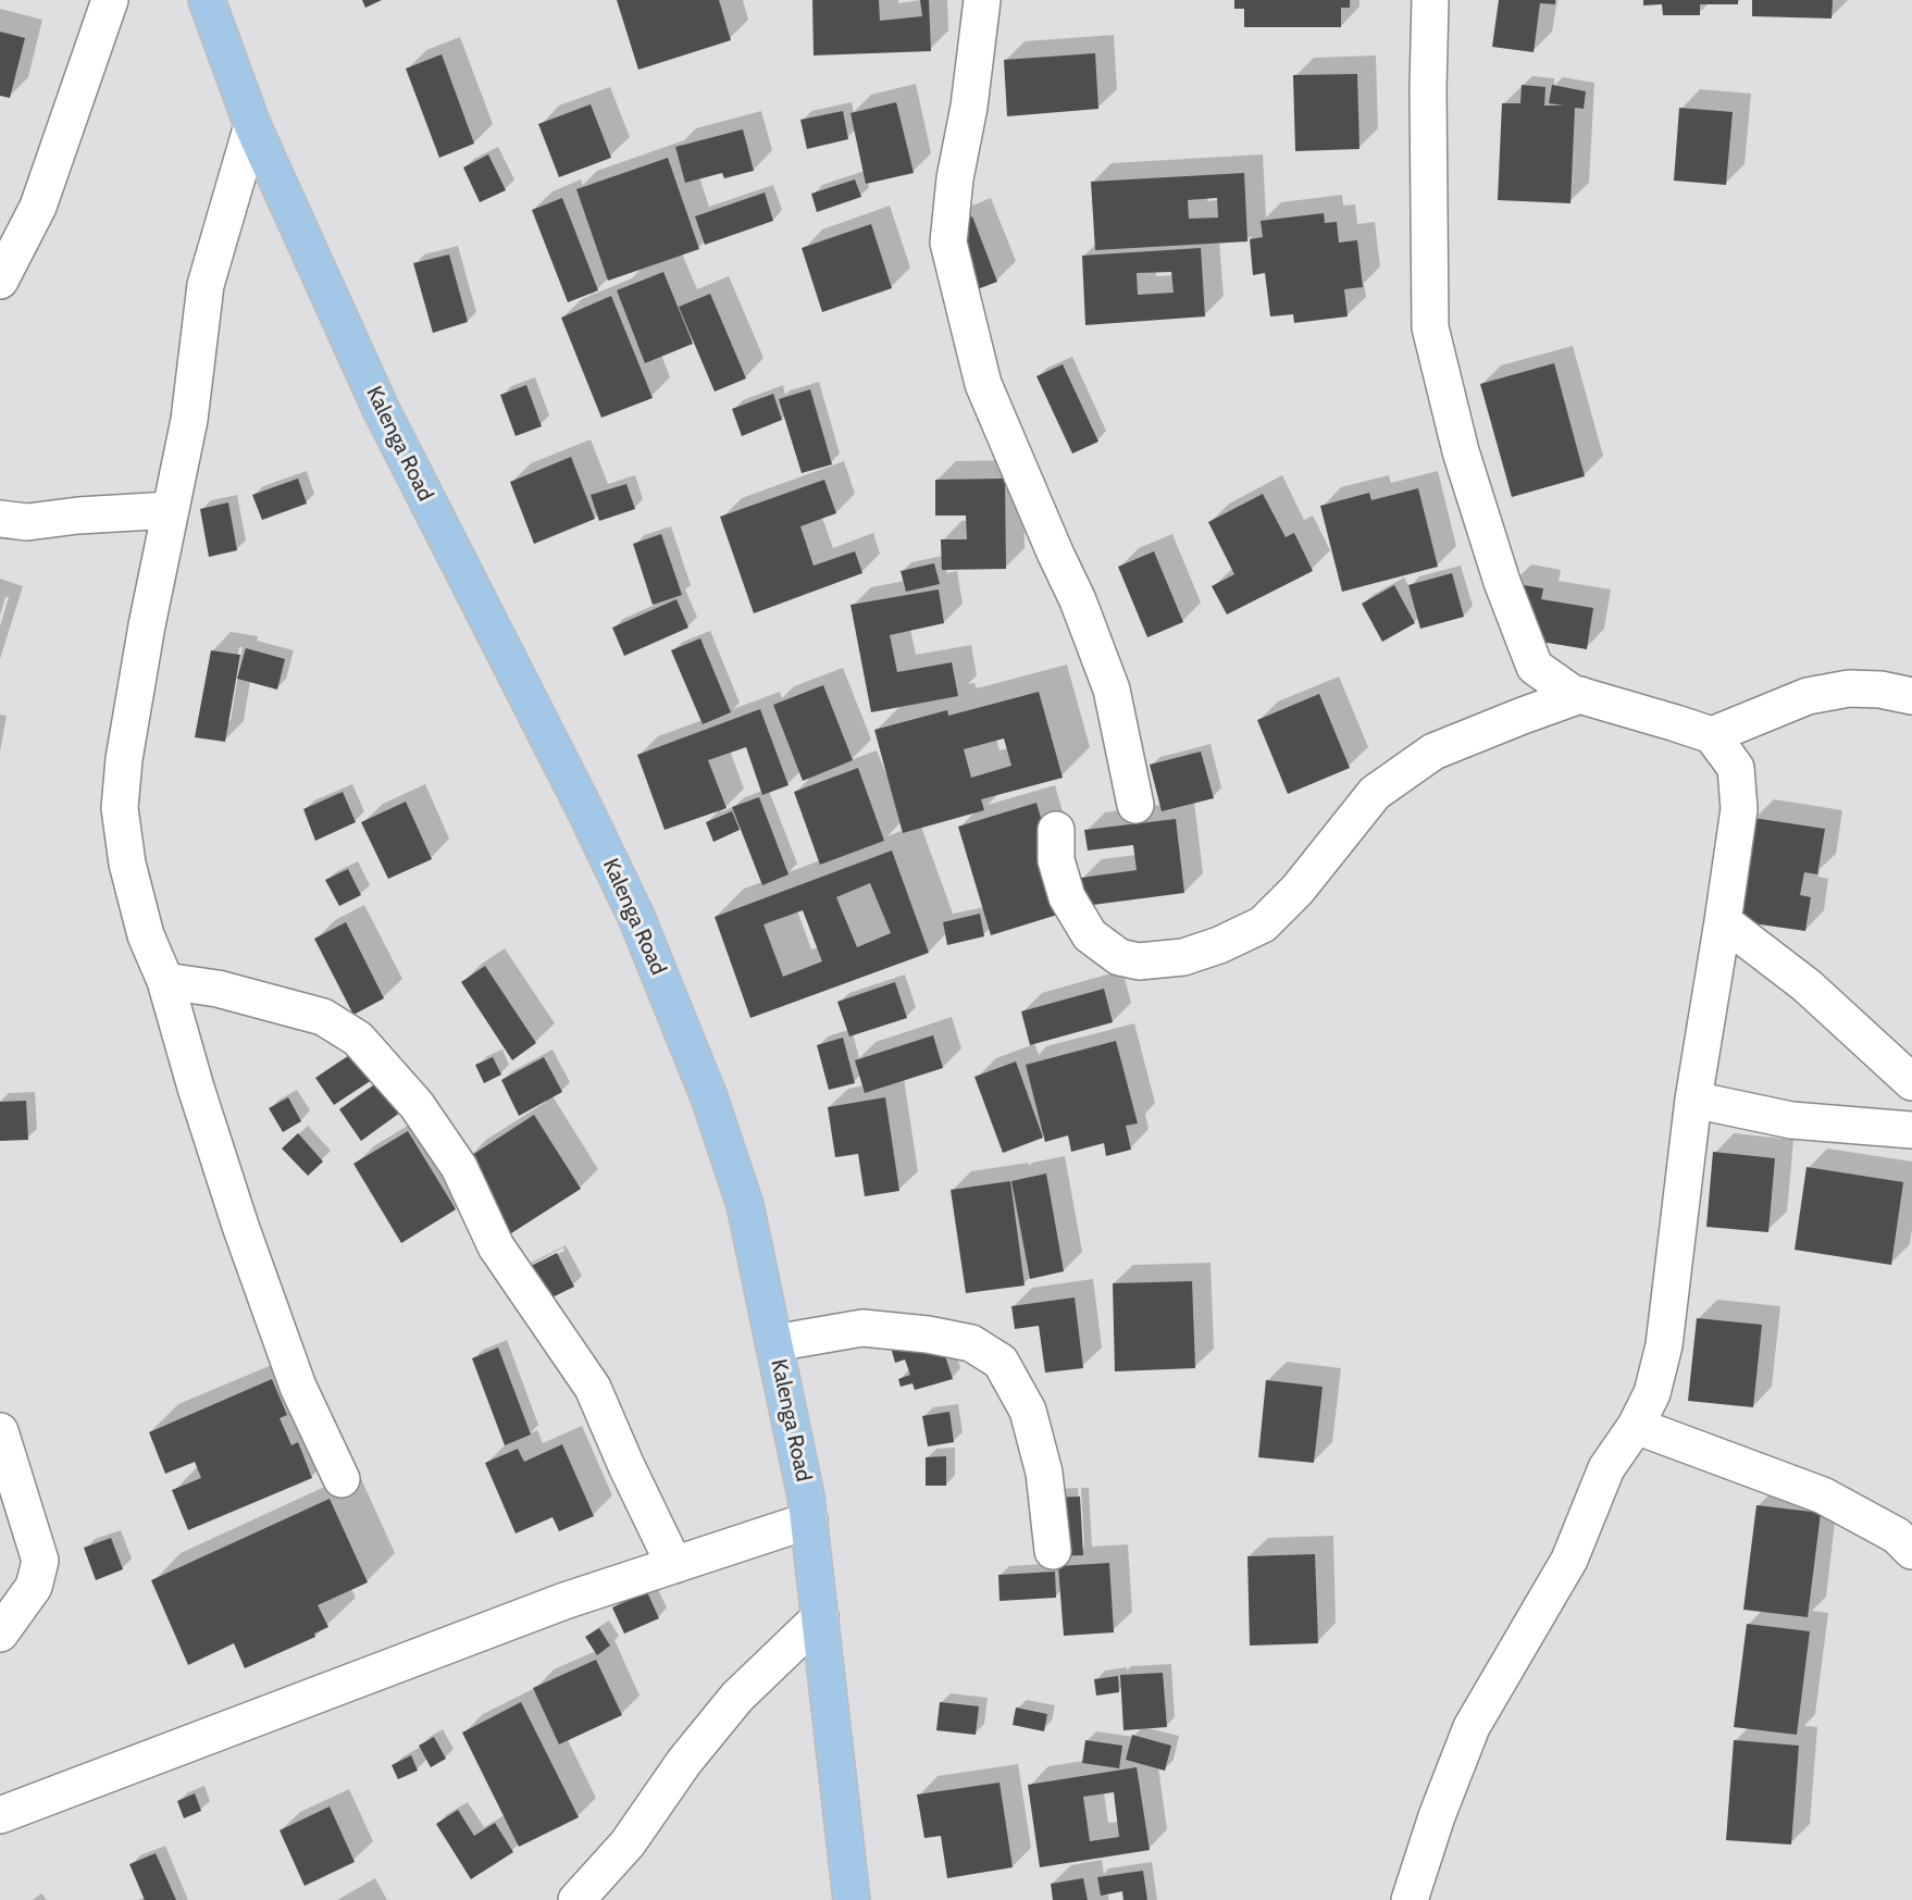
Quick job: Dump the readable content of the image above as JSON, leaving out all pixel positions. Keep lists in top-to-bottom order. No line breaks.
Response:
{"streets":{"main road":["Kalenga Road"]}}
